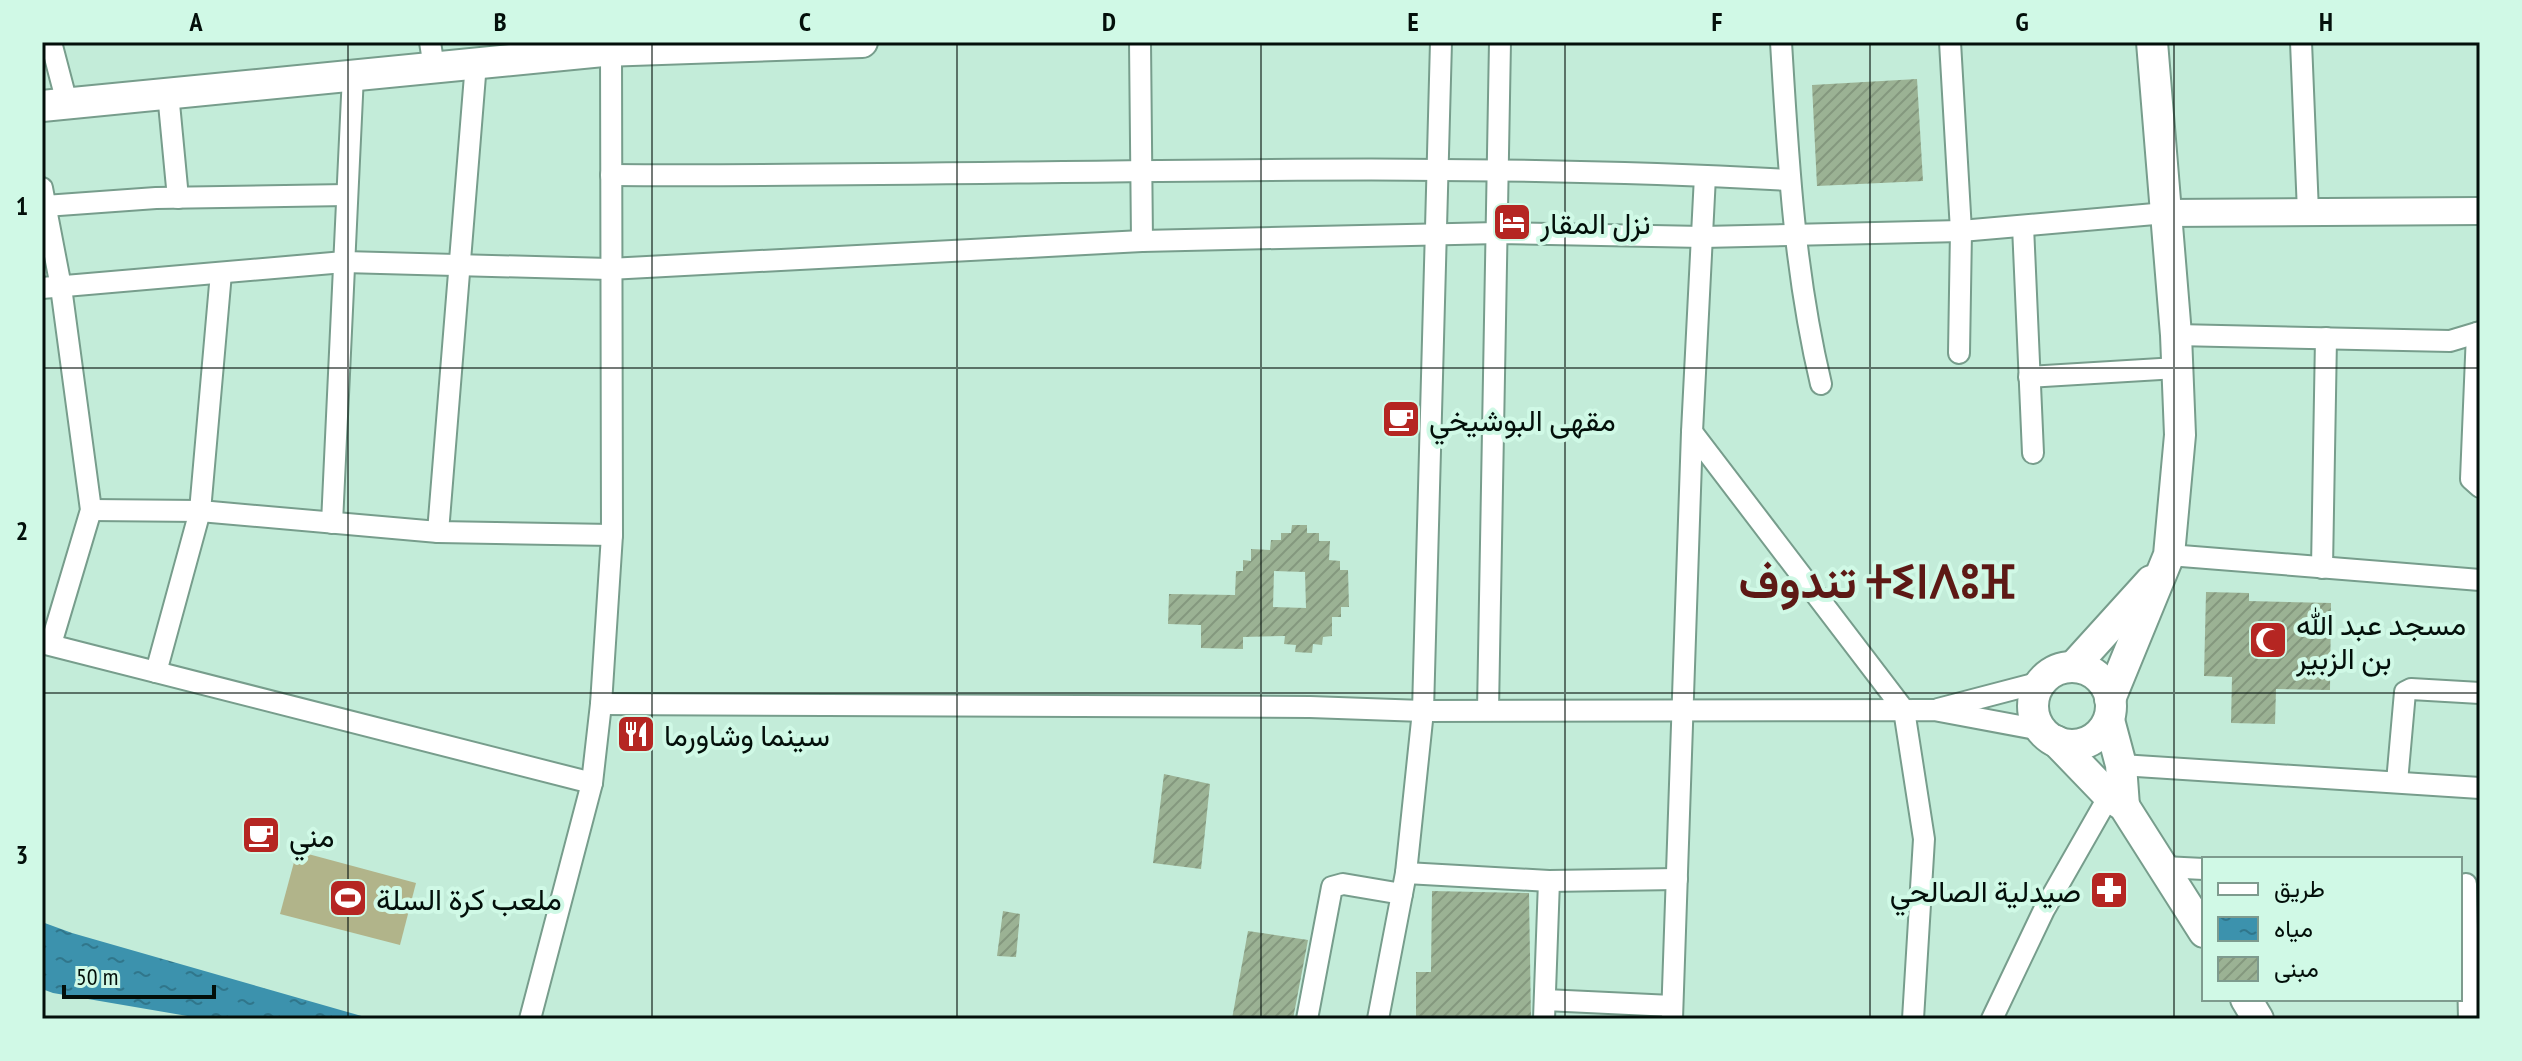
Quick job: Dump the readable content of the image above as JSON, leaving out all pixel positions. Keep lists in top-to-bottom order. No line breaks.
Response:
{"districts":["تندوف ⵜⵉⵏⴷⵓⴼ"],"places":{"hotel":["نزل المقار"],"cafe":["مقهى البوشيخي","مني"],"mosque":["مسجد عبد الله بن الزبير"],"restaurant":["سينما وشاورما"],"pharmacy":["صيدلية الصالحي"],"sports":["ملعب كرة السلة"]},"legend":["طريق","مياه","مبنى"],"scale_bar":"50 m","grid":{"columns":["A","B","C","D","E","F","G","H"],"rows":["1","2","3"]}}
